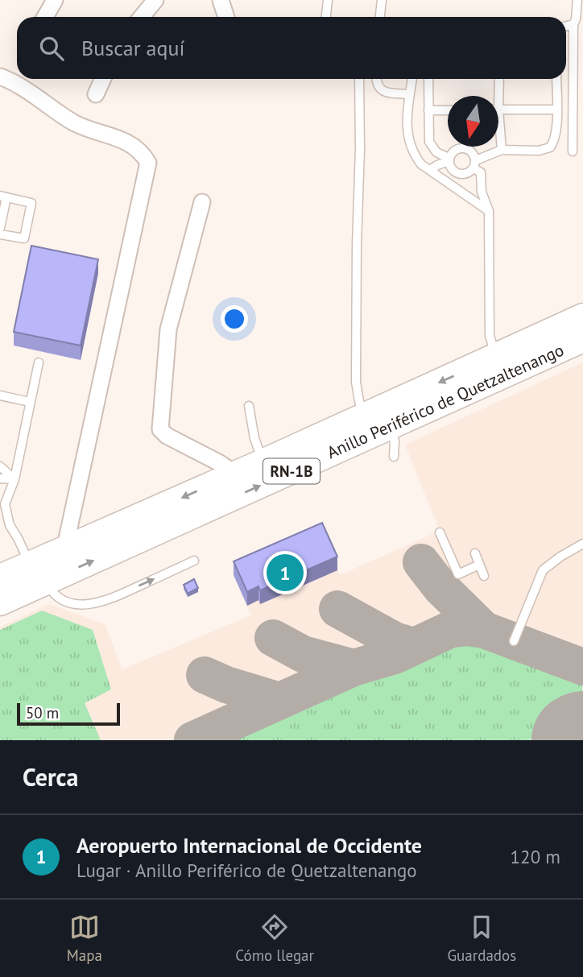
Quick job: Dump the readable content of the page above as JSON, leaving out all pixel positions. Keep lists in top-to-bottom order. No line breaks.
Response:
{"streets":{"highway":["Anillo Periférico de Quetzaltenango","RN-1B"]},"scale_bar":"50 m","north":"bottom","page":{"search":"Buscar aquí","pins":"1","scale":"50 m","heading":"Cerca","list":[{"mark":"1","name":"Aeropuerto Internacional de Occidente","note":"Lugar · Anillo Periférico de Quetzaltenango","value":"120 m"}],"nav":["Mapa","Cómo llegar","Guardados"]}}
